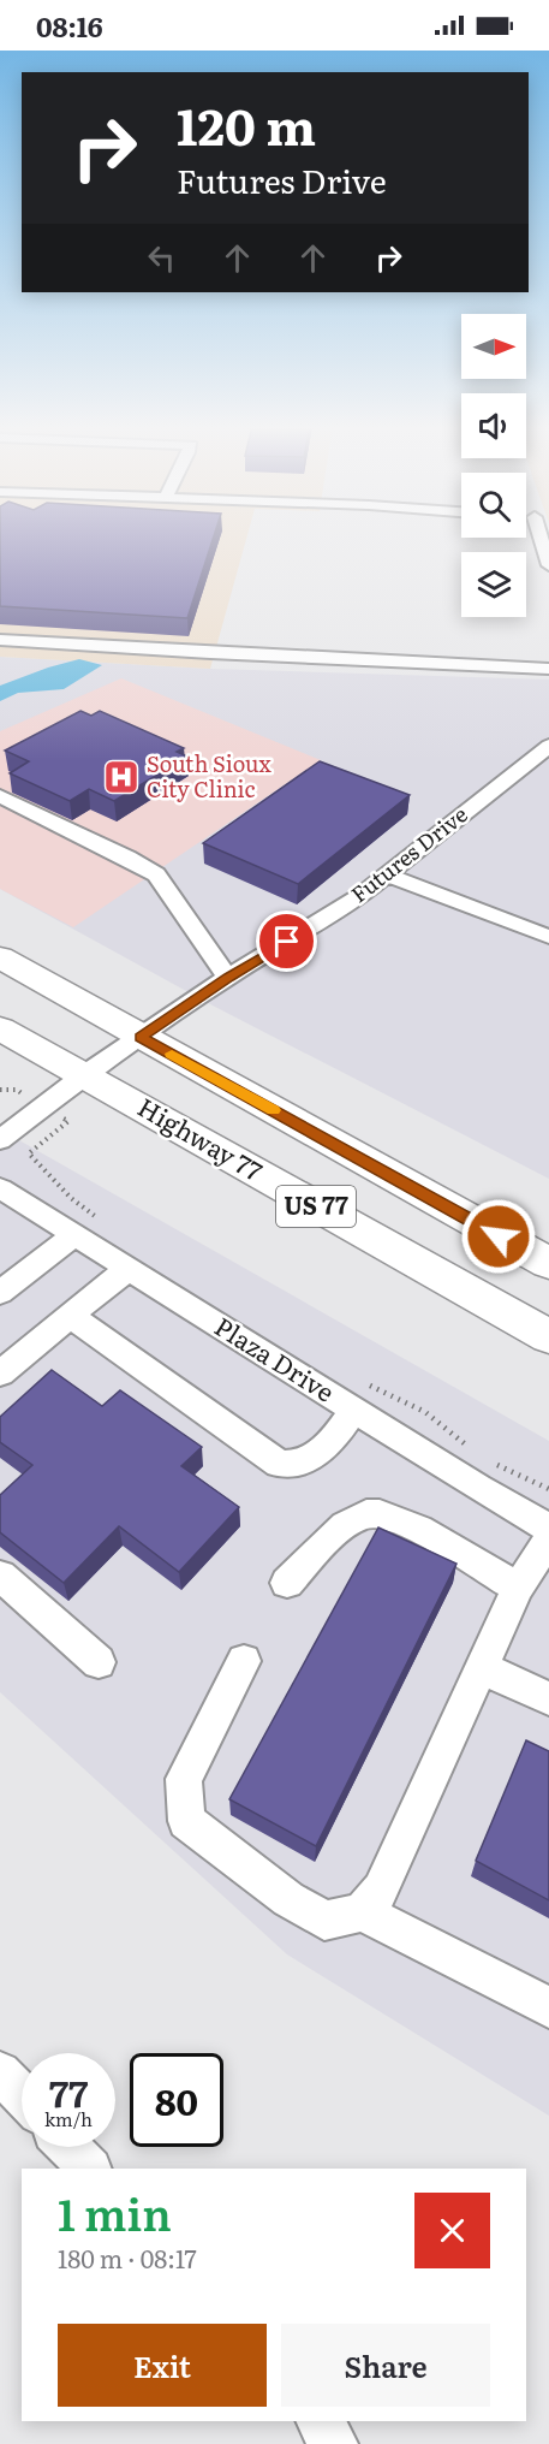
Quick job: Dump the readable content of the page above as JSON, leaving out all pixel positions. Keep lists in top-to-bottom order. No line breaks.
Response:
{"streets":{"highway":["Highway 77","US 77"],"street":["Futures Drive","Plaza Drive"]},"crossings":[["Futures Drive","Highway 77"],["Futures Drive","US 77"]],"places":{"hospital":["South Sioux City Clinic"]},"north":"right","page":{"status":"08:16","turn":["120 m","Futures Drive"],"speed":"77 km/h","limit":"80","heading":["1 min","180 m · 08:17"],"buttons":["Exit","Share"]}}
